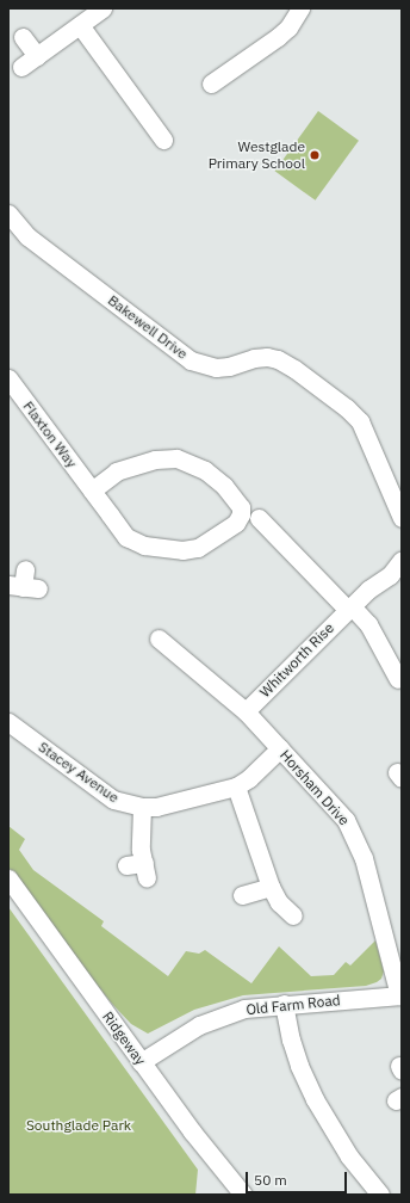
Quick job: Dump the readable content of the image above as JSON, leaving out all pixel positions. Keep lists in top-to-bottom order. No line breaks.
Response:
{"streets":{"street":["Bakewell Drive","Flaxton Way","Whitworth Rise","Stacey Avenue","Horsham Drive","Old Farm Road","Ridgeway"]},"crossings":[["Whitworth Rise","Horsham Drive"],["Stacey Avenue","Horsham Drive"],["Horsham Drive","Old Farm Road"],["Old Farm Road","Ridgeway"]],"parks":["Southglade Park"],"places":["Westglade Primary School"],"scale_bar":"50 m"}
